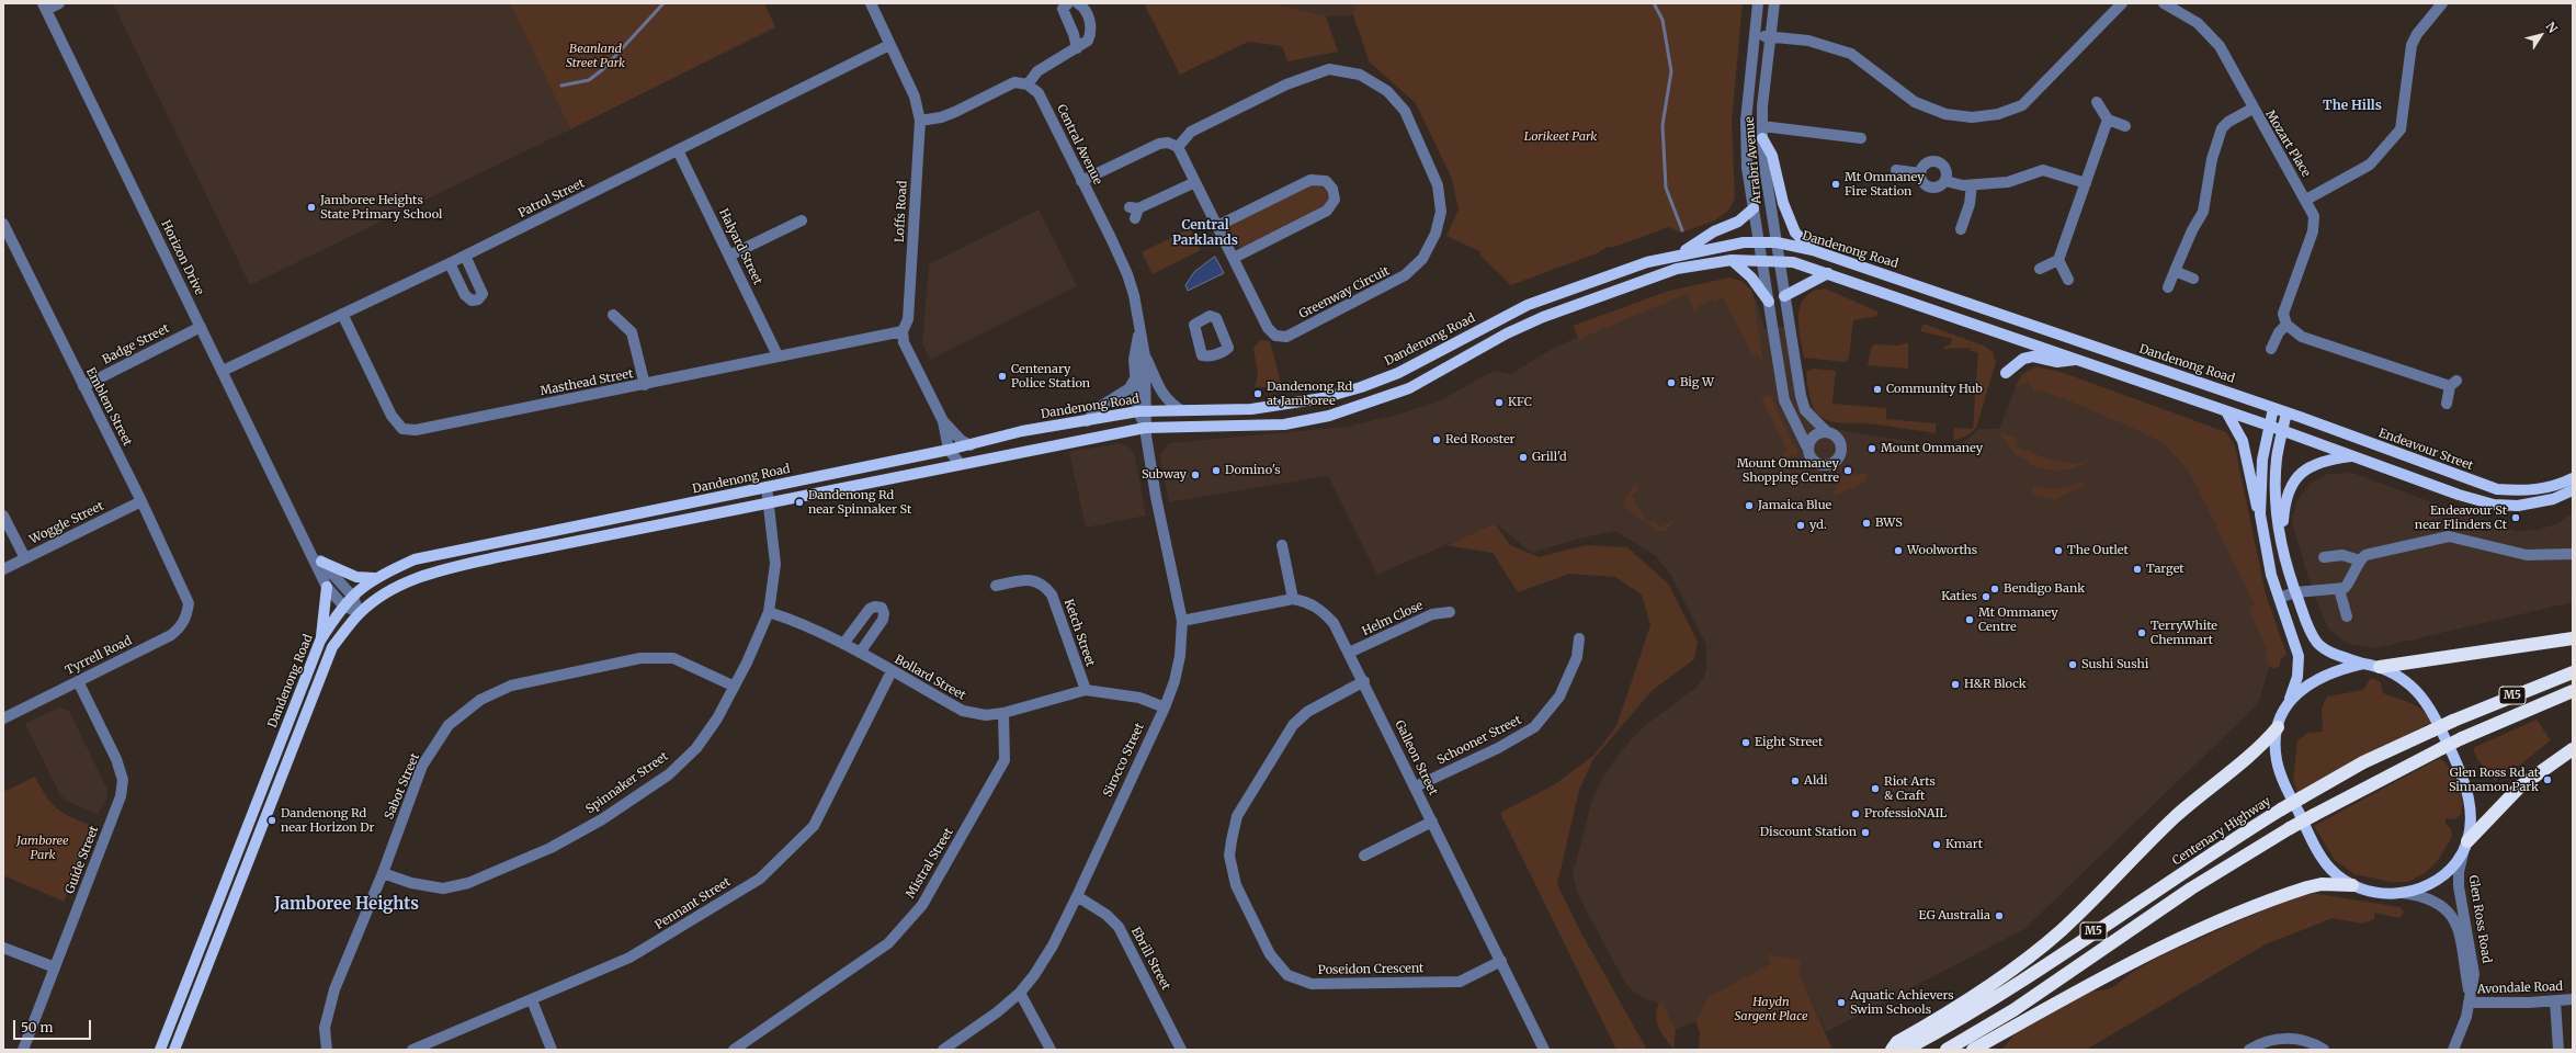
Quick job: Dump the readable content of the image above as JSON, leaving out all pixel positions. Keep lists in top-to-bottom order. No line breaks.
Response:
{"streets":{"highway":["M5","Centenary Highway"],"main road":["Dandenong Road","Endeavour Street"],"street":["Mozart Place","Central Avenue","Arrabri Avenue","Patrol Street","Loffs Road","Halyard Street","Horizon Drive","Greenway Circuit","Badge Street","Masthead Street","Emblem Street","Woggle Street","Helm Close","Ketch Street","Tyrrell Road","Bollard Street","Schooner Street","Galleon Street","Sirocco Street","Spinnaker Street","Sabot Street","Guide Street","Mistral Street","Pennant Street","Glen Ross Road","Ebrill Street","Poseidon Crescent","Avondale Road"]},"crossings":[["Central Avenue","Dandenong Road"],["Central Avenue","Sirocco Street"],["Arrabri Avenue","Dandenong Road"],["Patrol Street","Loffs Road"],["Patrol Street","Halyard Street"],["Patrol Street","Horizon Drive"],["Patrol Street","Masthead Street"],["Loffs Road","Masthead Street"],["Halyard Street","Masthead Street"],["Dandenong Road","Horizon Drive"],["Dandenong Road","Endeavour Street"],["Dandenong Road","Spinnaker Street"],["Horizon Drive","Badge Street"],["Badge Street","Emblem Street"],["Emblem Street","Woggle Street"],["Emblem Street","Tyrrell Road"],["Helm Close","Galleon Street"],["Ketch Street","Bollard Street"],["Tyrrell Road","Guide Street"],["Bollard Street","Sirocco Street"],["Bollard Street","Spinnaker Street"],["Bollard Street","Mistral Street"],["Bollard Street","Pennant Street"],["Schooner Street","Galleon Street"],["Galleon Street","Sirocco Street"],["Galleon Street","Poseidon Crescent"],["Sirocco Street","Ebrill Street"],["Spinnaker Street","Sabot Street"],["Glen Ross Road","Avondale Road"]],"districts":["The Hills","Central Parklands","Jamboree Heights"],"parks":["Beanland Street Park","Lorikeet Park","Jamboree Park","Haydn Sargent Place"],"places":["Mt Ommaney Fire Station","Jamboree Heights State Primary School","Centenary Police Station","Big W","Community Hub","Dandenong Rd at Jamboree","KFC","Red Rooster","Mount Ommaney","Grill'd","Domino's","Mount Ommaney Shopping Centre","Subway","Dandenong Rd near Spinnaker St","Jamaica Blue","Endeavour St near Flinders Ct","BWS","yd.","Woolworths","The Outlet","Target","Bendigo Bank","Katies","Mt Ommaney Centre","TerryWhite Chemmart","Sushi Sushi","H&R Block","Eight Street","Glen Ross Rd at Sinnamon Park","Aldi","Riot Arts & Craft","ProfessioNAIL","Dandenong Rd near Horizon Dr","Discount Station","Kmart","EG Australia","Aquatic Achievers Swim Schools"],"scale_bar":"50 m","north":"top right"}
